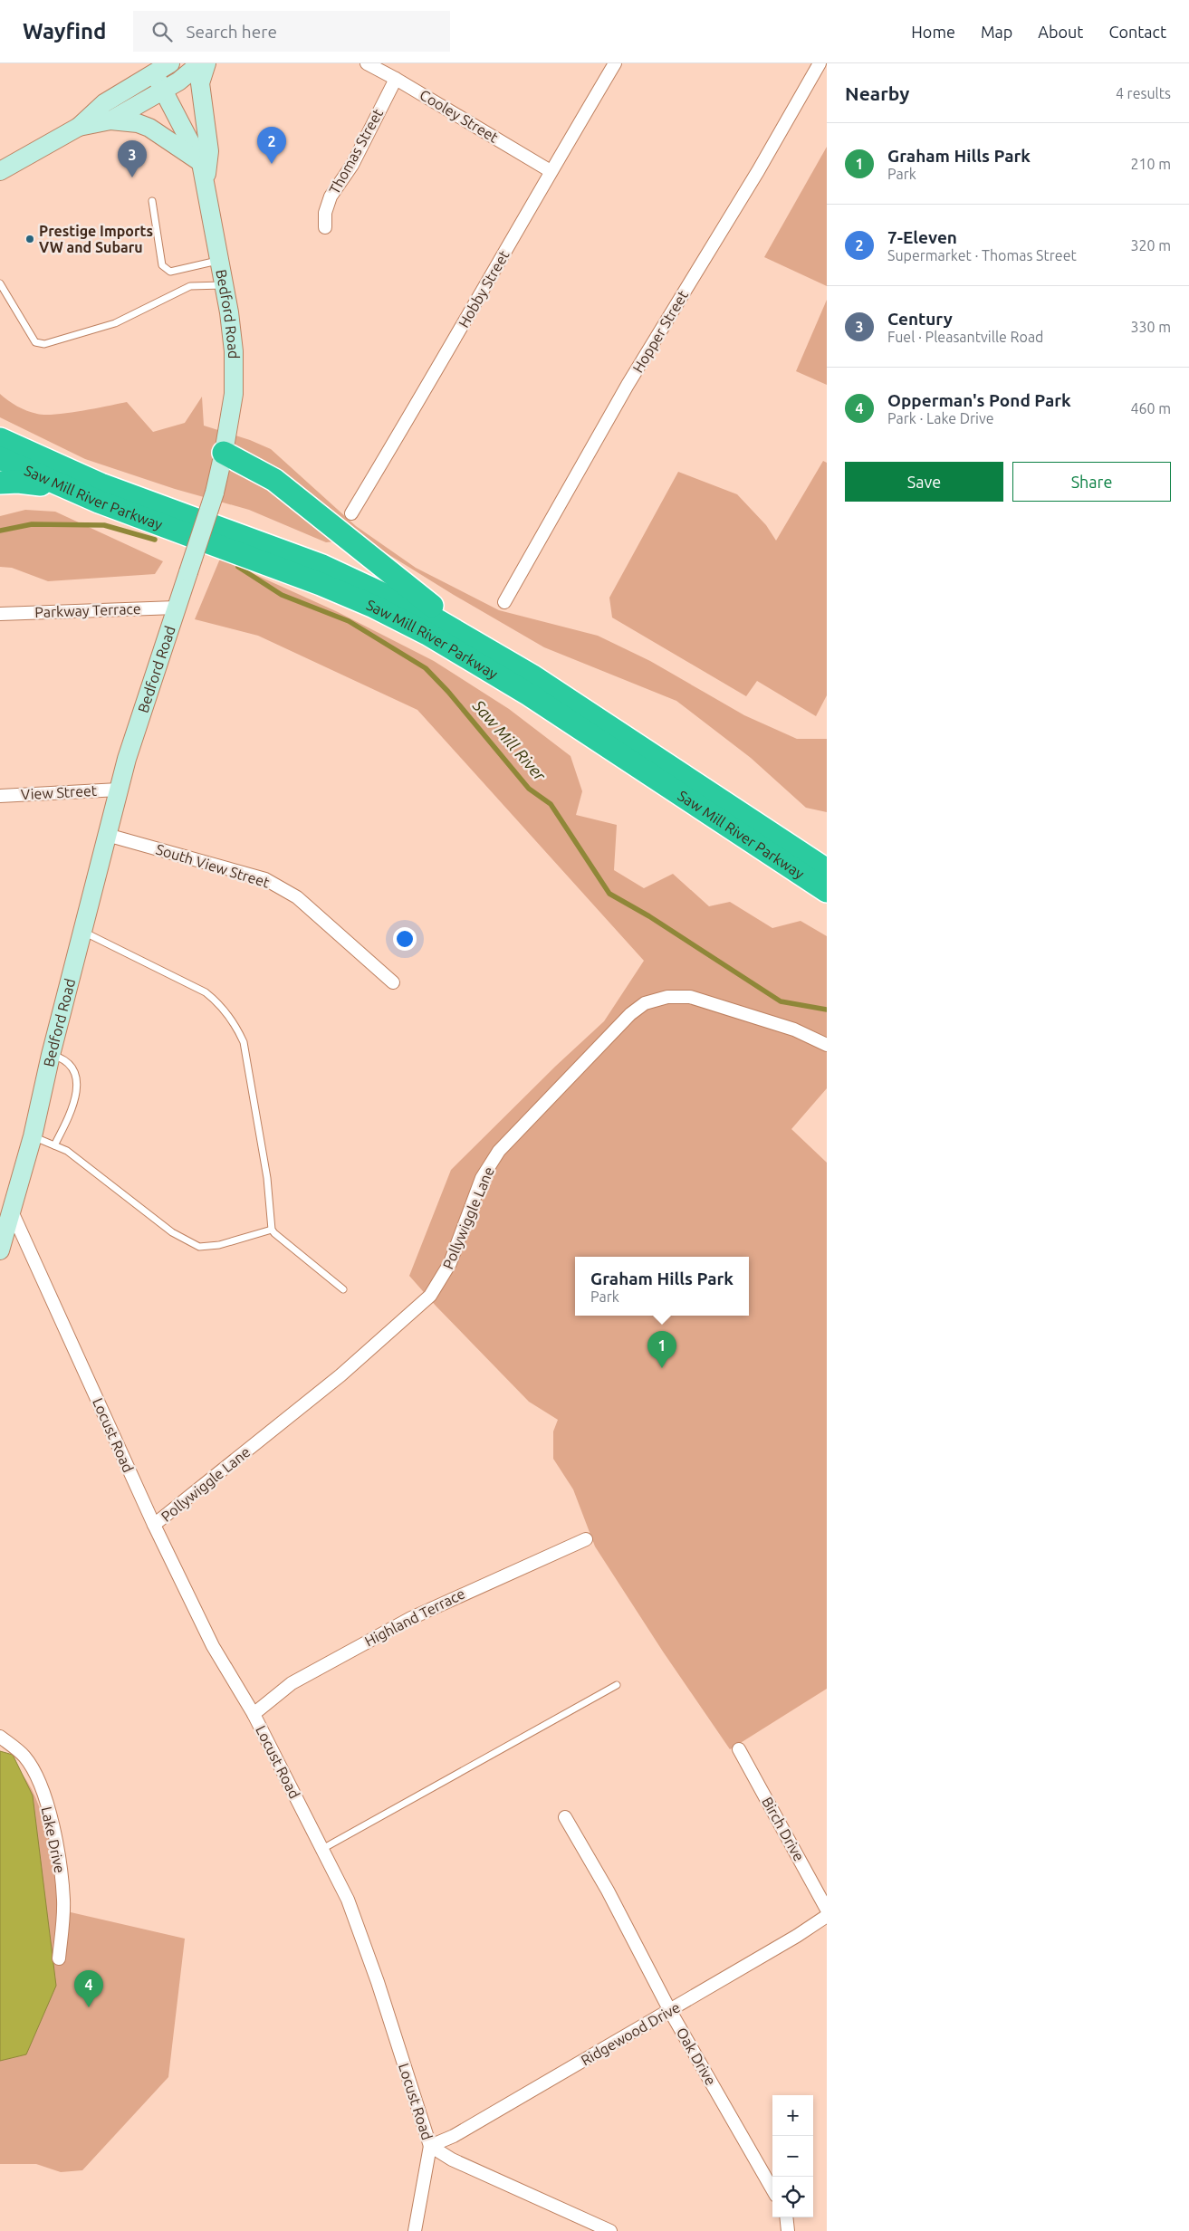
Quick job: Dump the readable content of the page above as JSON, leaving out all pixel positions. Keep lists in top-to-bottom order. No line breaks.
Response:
{"streets":{"highway":["Saw Mill River Parkway"],"main road":["Bedford Road"],"street":["Cooley Street","Thomas Street","Hobby Street","Hopper Street","Parkway Terrace","View Street","South View Street","Pollywiggle Lane","Locust Road","Highland Terrace","Birch Drive","Lake Drive","Ridgewood Drive","Oak Drive"]},"crossings":[["Cooley Street","Thomas Street"],["Cooley Street","Hobby Street"],["Bedford Road","Parkway Terrace"],["Bedford Road","View Street"],["Bedford Road","South View Street"],["Bedford Road","Locust Road"],["Pollywiggle Lane","Locust Road"],["Locust Road","Highland Terrace"],["Locust Road","Ridgewood Drive"],["Ridgewood Drive","Oak Drive"]],"water":["Saw Mill River"],"places":["Prestige Imports VW and Subaru"],"page":{"header":"Wayfind","search":"Search here","nav":["Home","Map","About","Contact"],"heading":["Nearby","4 results"],"list":[{"mark":"1","name":"Graham Hills Park","note":"Park","value":"210 m"},{"mark":"2","name":"7-Eleven","note":"Supermarket · Thomas Street","value":"320 m"},{"mark":"3","name":"Century","note":"Fuel · Pleasantville Road","value":"330 m"},{"mark":"4","name":"Opperman's Pond Park","note":"Park · Lake Drive","value":"460 m"}],"pins":["2","3","1","4"],"buttons":["Save","Share"],"popup":["Graham Hills Park","Park"],"map_buttons":["+","−"]}}
